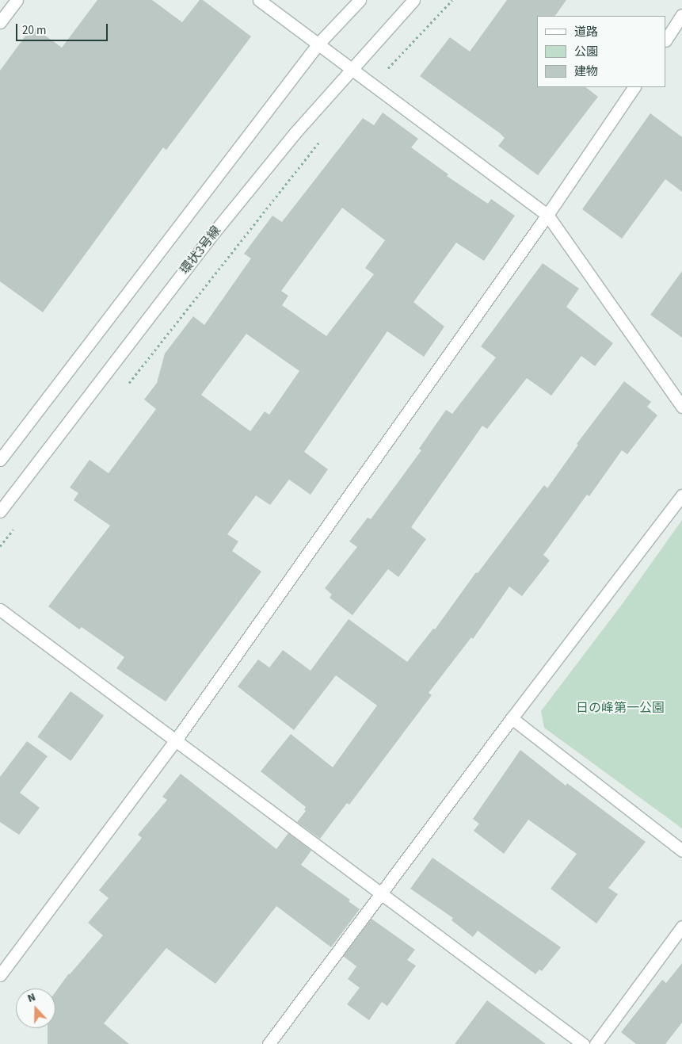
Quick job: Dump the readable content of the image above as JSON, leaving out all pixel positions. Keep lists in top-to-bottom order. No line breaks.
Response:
{"streets":{"street":["環状3号線"]},"parks":["日の峰第一公園"],"legend":["道路","公園","建物"],"scale_bar":"20 m","north":"top"}
